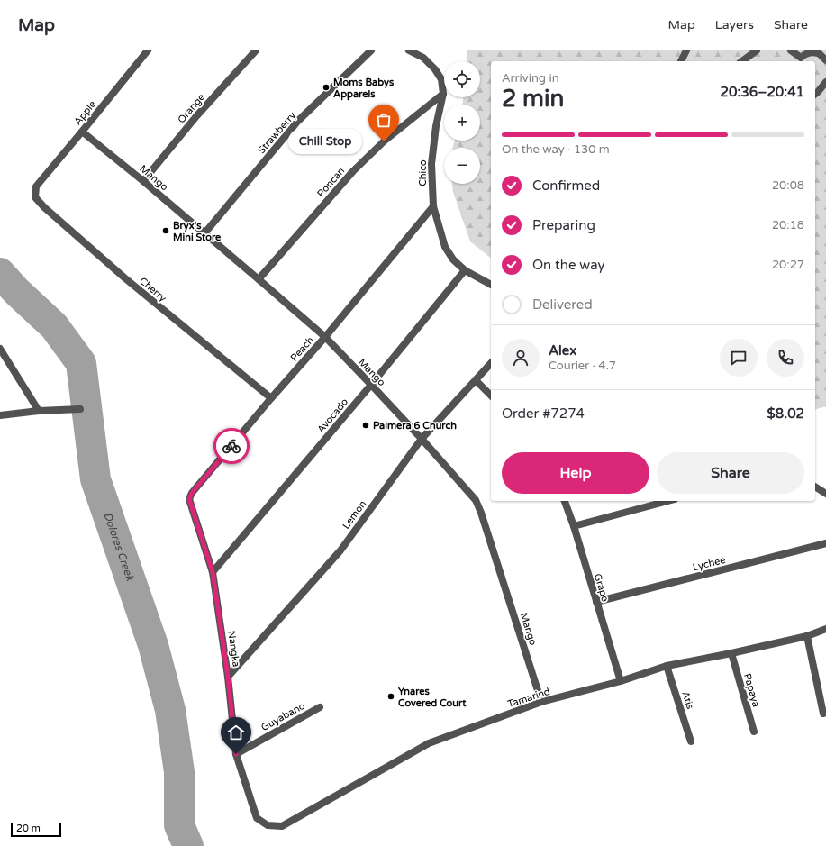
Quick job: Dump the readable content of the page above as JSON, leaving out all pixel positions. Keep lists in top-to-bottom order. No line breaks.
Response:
{"streets":{"street":["Orange","Apple","Strawberry","Chico","Mango","Poncan","Cherry","Peach","Avocado","Lemon","Lychee","Grape","Nangka","Papaya","Tamarind","Atis","Guyabano"]},"crossings":[["Orange","Mango"],["Apple","Mango"],["Apple","Cherry"],["Strawberry","Mango"],["Chico","Poncan"],["Chico","Peach"],["Chico","Avocado"],["Mango","Poncan"],["Mango","Peach"],["Mango","Avocado"],["Mango","Lemon"],["Mango","Tamarind"],["Cherry","Peach"],["Peach","Nangka"],["Avocado","Nangka"],["Lemon","Nangka"],["Lychee","Grape"],["Grape","Tamarind"],["Nangka","Tamarind"],["Nangka","Guyabano"],["Papaya","Tamarind"],["Tamarind","Atis"]],"water":["Dolores Creek"],"places":["Moms Babys Apparels","Chill Stop","Bryx's Mini Store","Palmera 6 Church","Ynares Covered Court"],"scale_bar":"20 m","page":{"header":"Map","nav":["Map","Layers","Share"],"map_buttons":["+","−"],"heading":["2 min","Arriving in","20:36–20:41"],"panel":["Alex","Courier · 4.7","Order #7274","$8.02"],"bar":"On the way · 130 m","bubble":"Chill Stop","list":[["Confirmed","20:08"],["Preparing","20:18"],["On the way","20:27"],"Delivered"],"buttons":["Help","Share"],"scale":"20 m"}}
